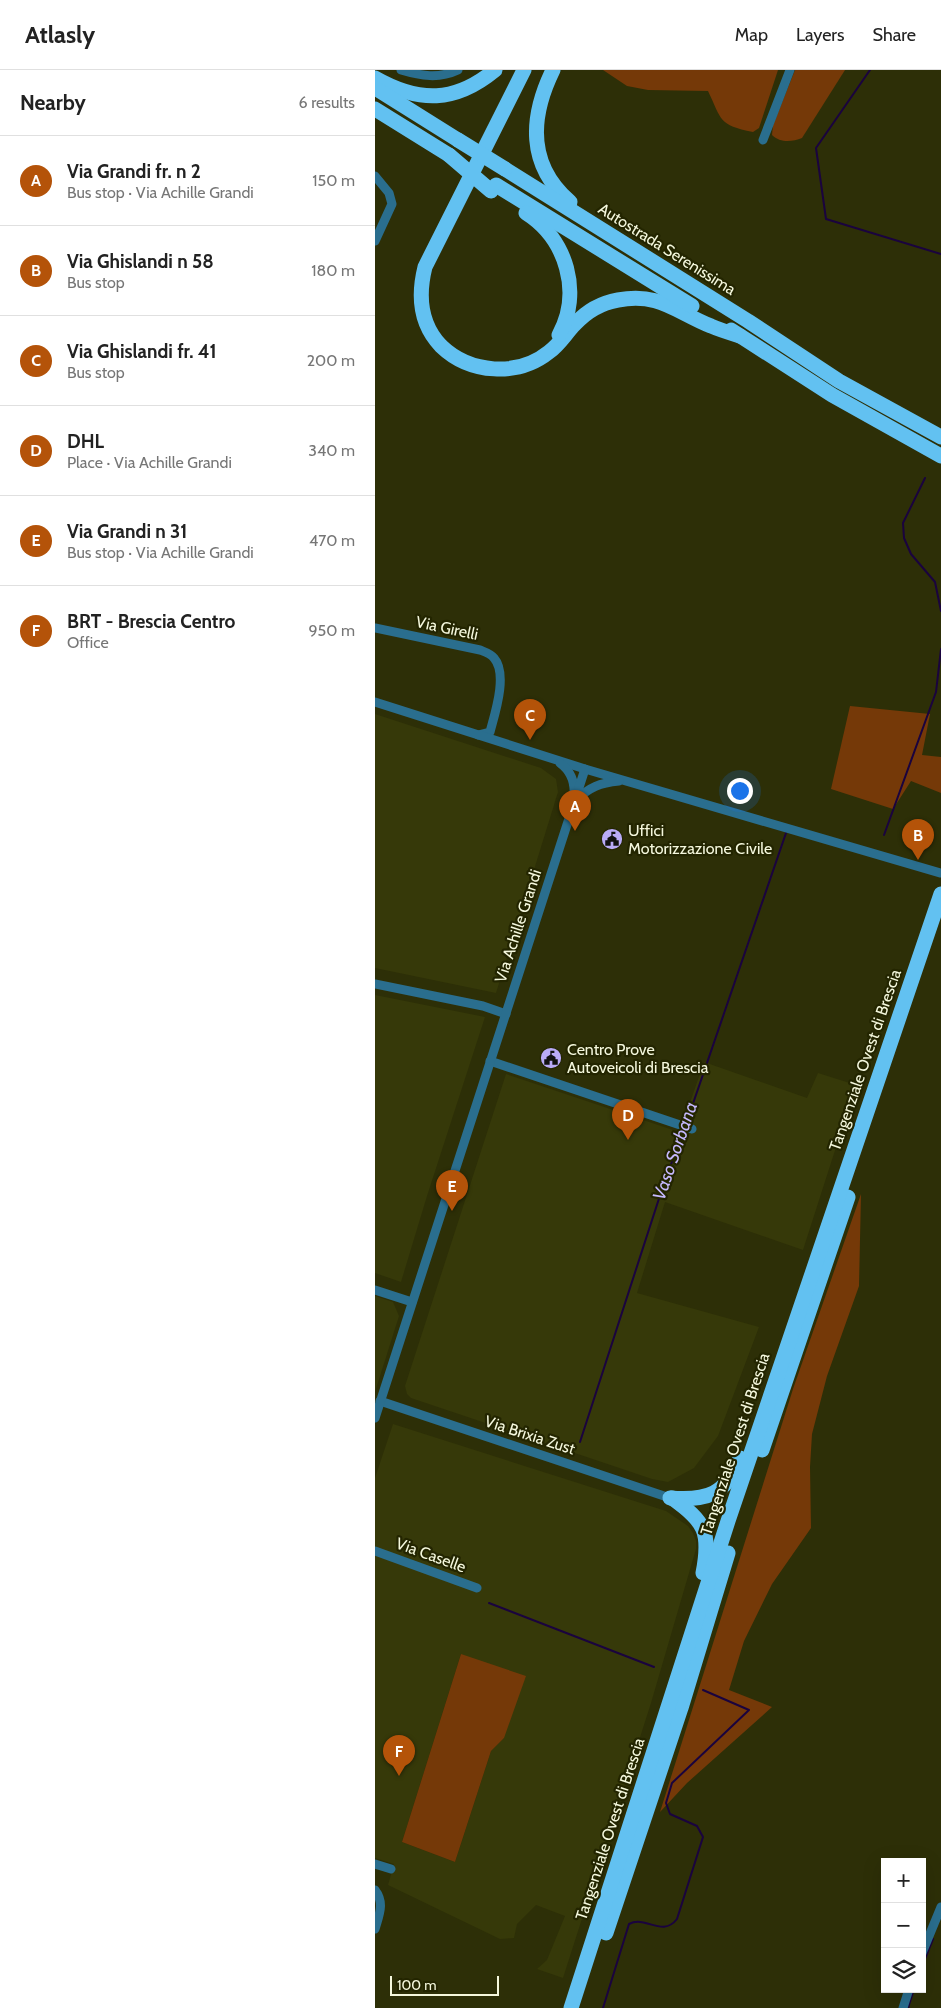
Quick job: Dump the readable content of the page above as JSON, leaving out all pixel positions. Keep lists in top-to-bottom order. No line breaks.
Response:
{"streets":{"highway":["Autostrada Serenissima","Tangenziale Ovest di Brescia"],"street":["Via Girelli","Via Achille Grandi","Via Brixia Zust","Via Caselle"]},"crossings":[["Via Achille Grandi","Via Brixia Zust"]],"water":["Vaso Sorbana"],"places":{"public building":["Uffici Motorizzazione Civile","Centro Prove Autoveicoli di Brescia"]},"scale_bar":"100 m","page":{"header":"Atlasly","nav":["Map","Layers","Share"],"heading":["Nearby","6 results"],"list":[{"mark":"A","name":"Via Grandi fr. n 2","note":"Bus stop · Via Achille Grandi","value":"150 m"},{"mark":"B","name":"Via Ghislandi n 58","note":"Bus stop","value":"180 m"},{"mark":"C","name":"Via Ghislandi fr. 41","note":"Bus stop","value":"200 m"},{"mark":"D","name":"DHL","note":"Place · Via Achille Grandi","value":"340 m"},{"mark":"E","name":"Via Grandi n 31","note":"Bus stop · Via Achille Grandi","value":"470 m"},{"mark":"F","name":"BRT - Brescia Centro","note":"Office","value":"950 m"}],"pins":["C","A","B","D","E","F"],"map_buttons":["+","−"],"scale":"100 m"}}
